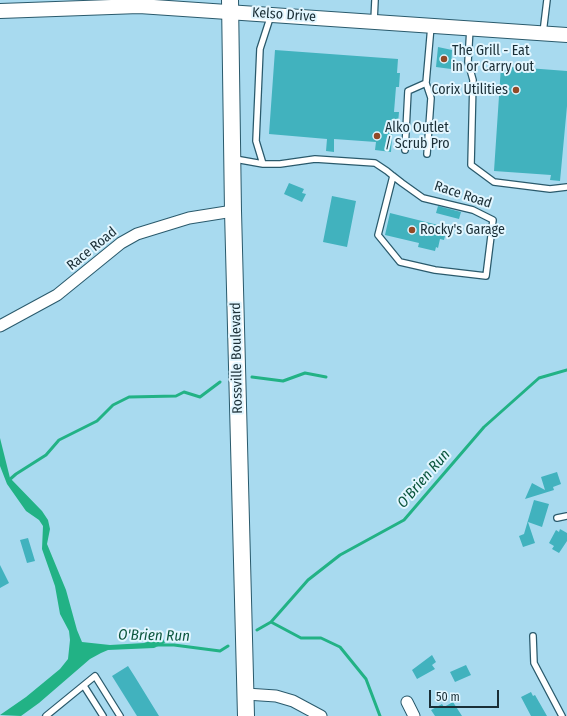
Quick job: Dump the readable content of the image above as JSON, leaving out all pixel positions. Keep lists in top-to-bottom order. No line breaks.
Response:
{"streets":{"main road":["Rossville Boulevard"],"street":["Kelso Drive","Race Road"]},"crossings":[["Kelso Drive","Rossville Boulevard"],["Race Road","Rossville Boulevard"]],"water":["O'Brien Run"],"places":["The Grill - Eat in or Carry out","Corix Utilities","Alko Outlet / Scrub Pro","Rocky's Garage"],"scale_bar":"50 m"}
